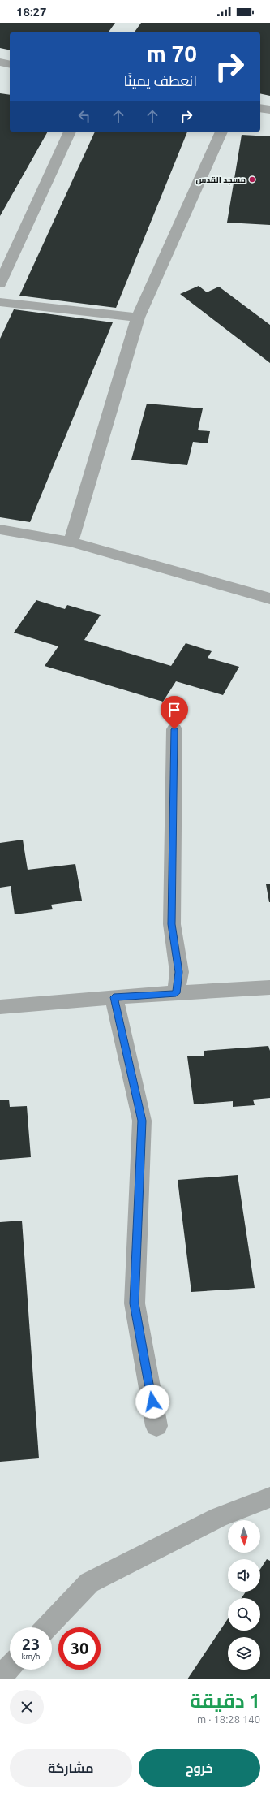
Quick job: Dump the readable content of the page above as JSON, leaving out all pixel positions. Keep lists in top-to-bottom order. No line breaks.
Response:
{"places":["مسجد القدس"],"north":"bottom","page":{"status":"18:27","turn":["70 m","انعطف يمينًا"],"speed":"23 km/h","limit":"30","heading":["1 دقيقة","140 m · 18:28"],"buttons":["خروج","مشاركة"]}}
